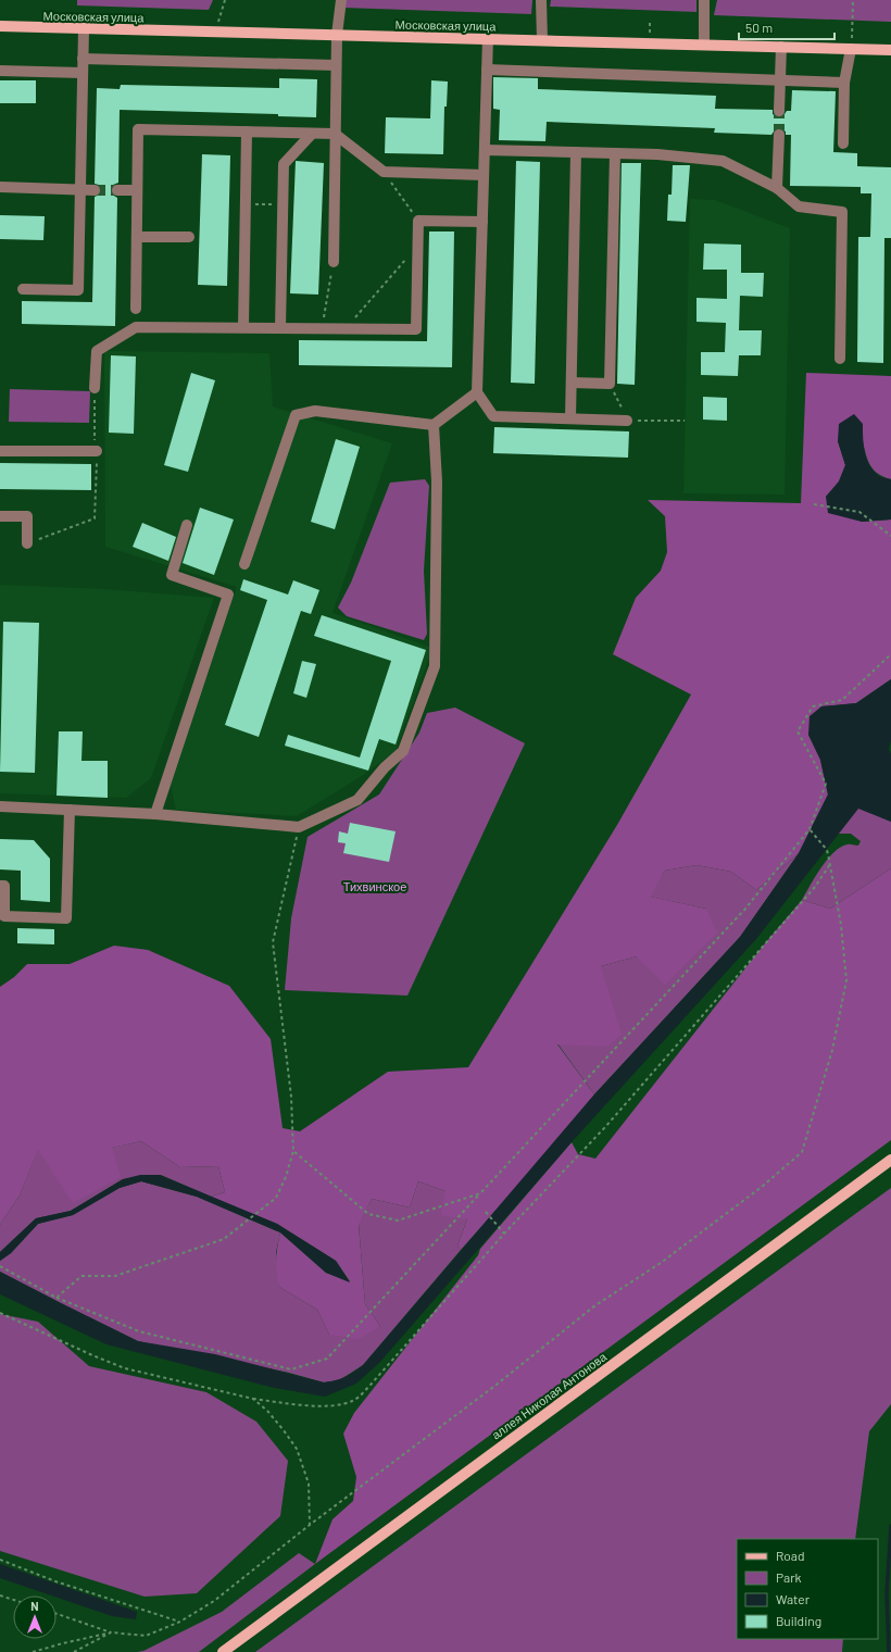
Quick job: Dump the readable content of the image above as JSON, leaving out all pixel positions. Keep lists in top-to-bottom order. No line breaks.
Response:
{"streets":{"main road":["Московская улица","аллея Николая Антонова"]},"parks":["Тихвинское"],"legend":["Road","Park","Water","Building"],"scale_bar":"50 m","north":"top"}
